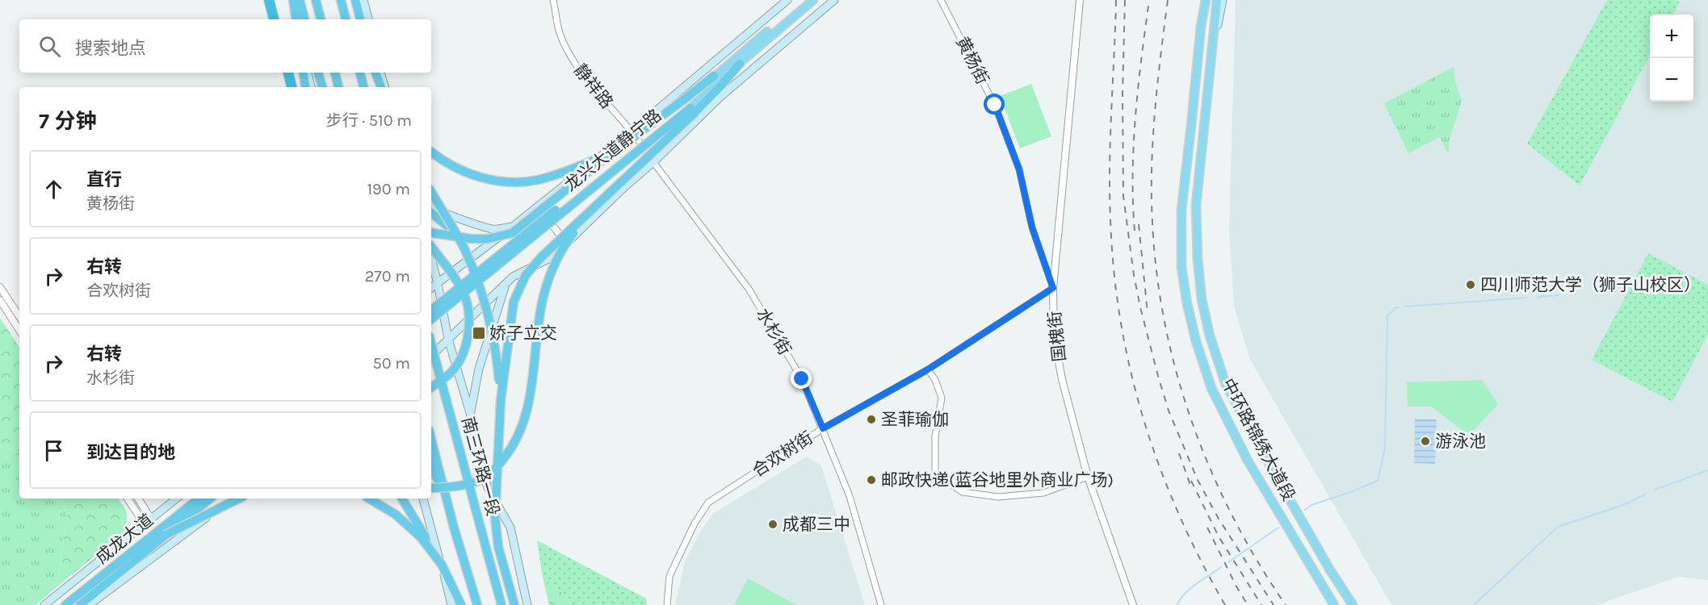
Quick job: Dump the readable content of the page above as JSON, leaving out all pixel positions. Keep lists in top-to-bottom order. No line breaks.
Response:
{"streets":{"highway":["龙兴大道静宁路","南三环路一段","成龙大道"],"main road":["中环路锦绣大道段"],"street":["黄杨街","静祥路","水杉街","国槐街","合欢树街"]},"crossings":[["黄杨街","国槐街"],["黄杨街","合欢树街"],["静祥路","水杉街"],["水杉街","合欢树街"],["国槐街","合欢树街"]],"places":{"other":["四川师范大学（狮子山校区）","圣菲瑜伽","游泳池","邮政快递(蓝谷地里外商业广场)","成都三中"],"transit":["娇子立交"]},"page":{"map_buttons":["+","−"],"search":"搜索地点","heading":["7 分钟","步行 · 510 m"],"list":[["直行","黄杨街","190 m"],["右转","合欢树街","270 m"],["右转","水杉街","50 m"],"到达目的地"]}}
